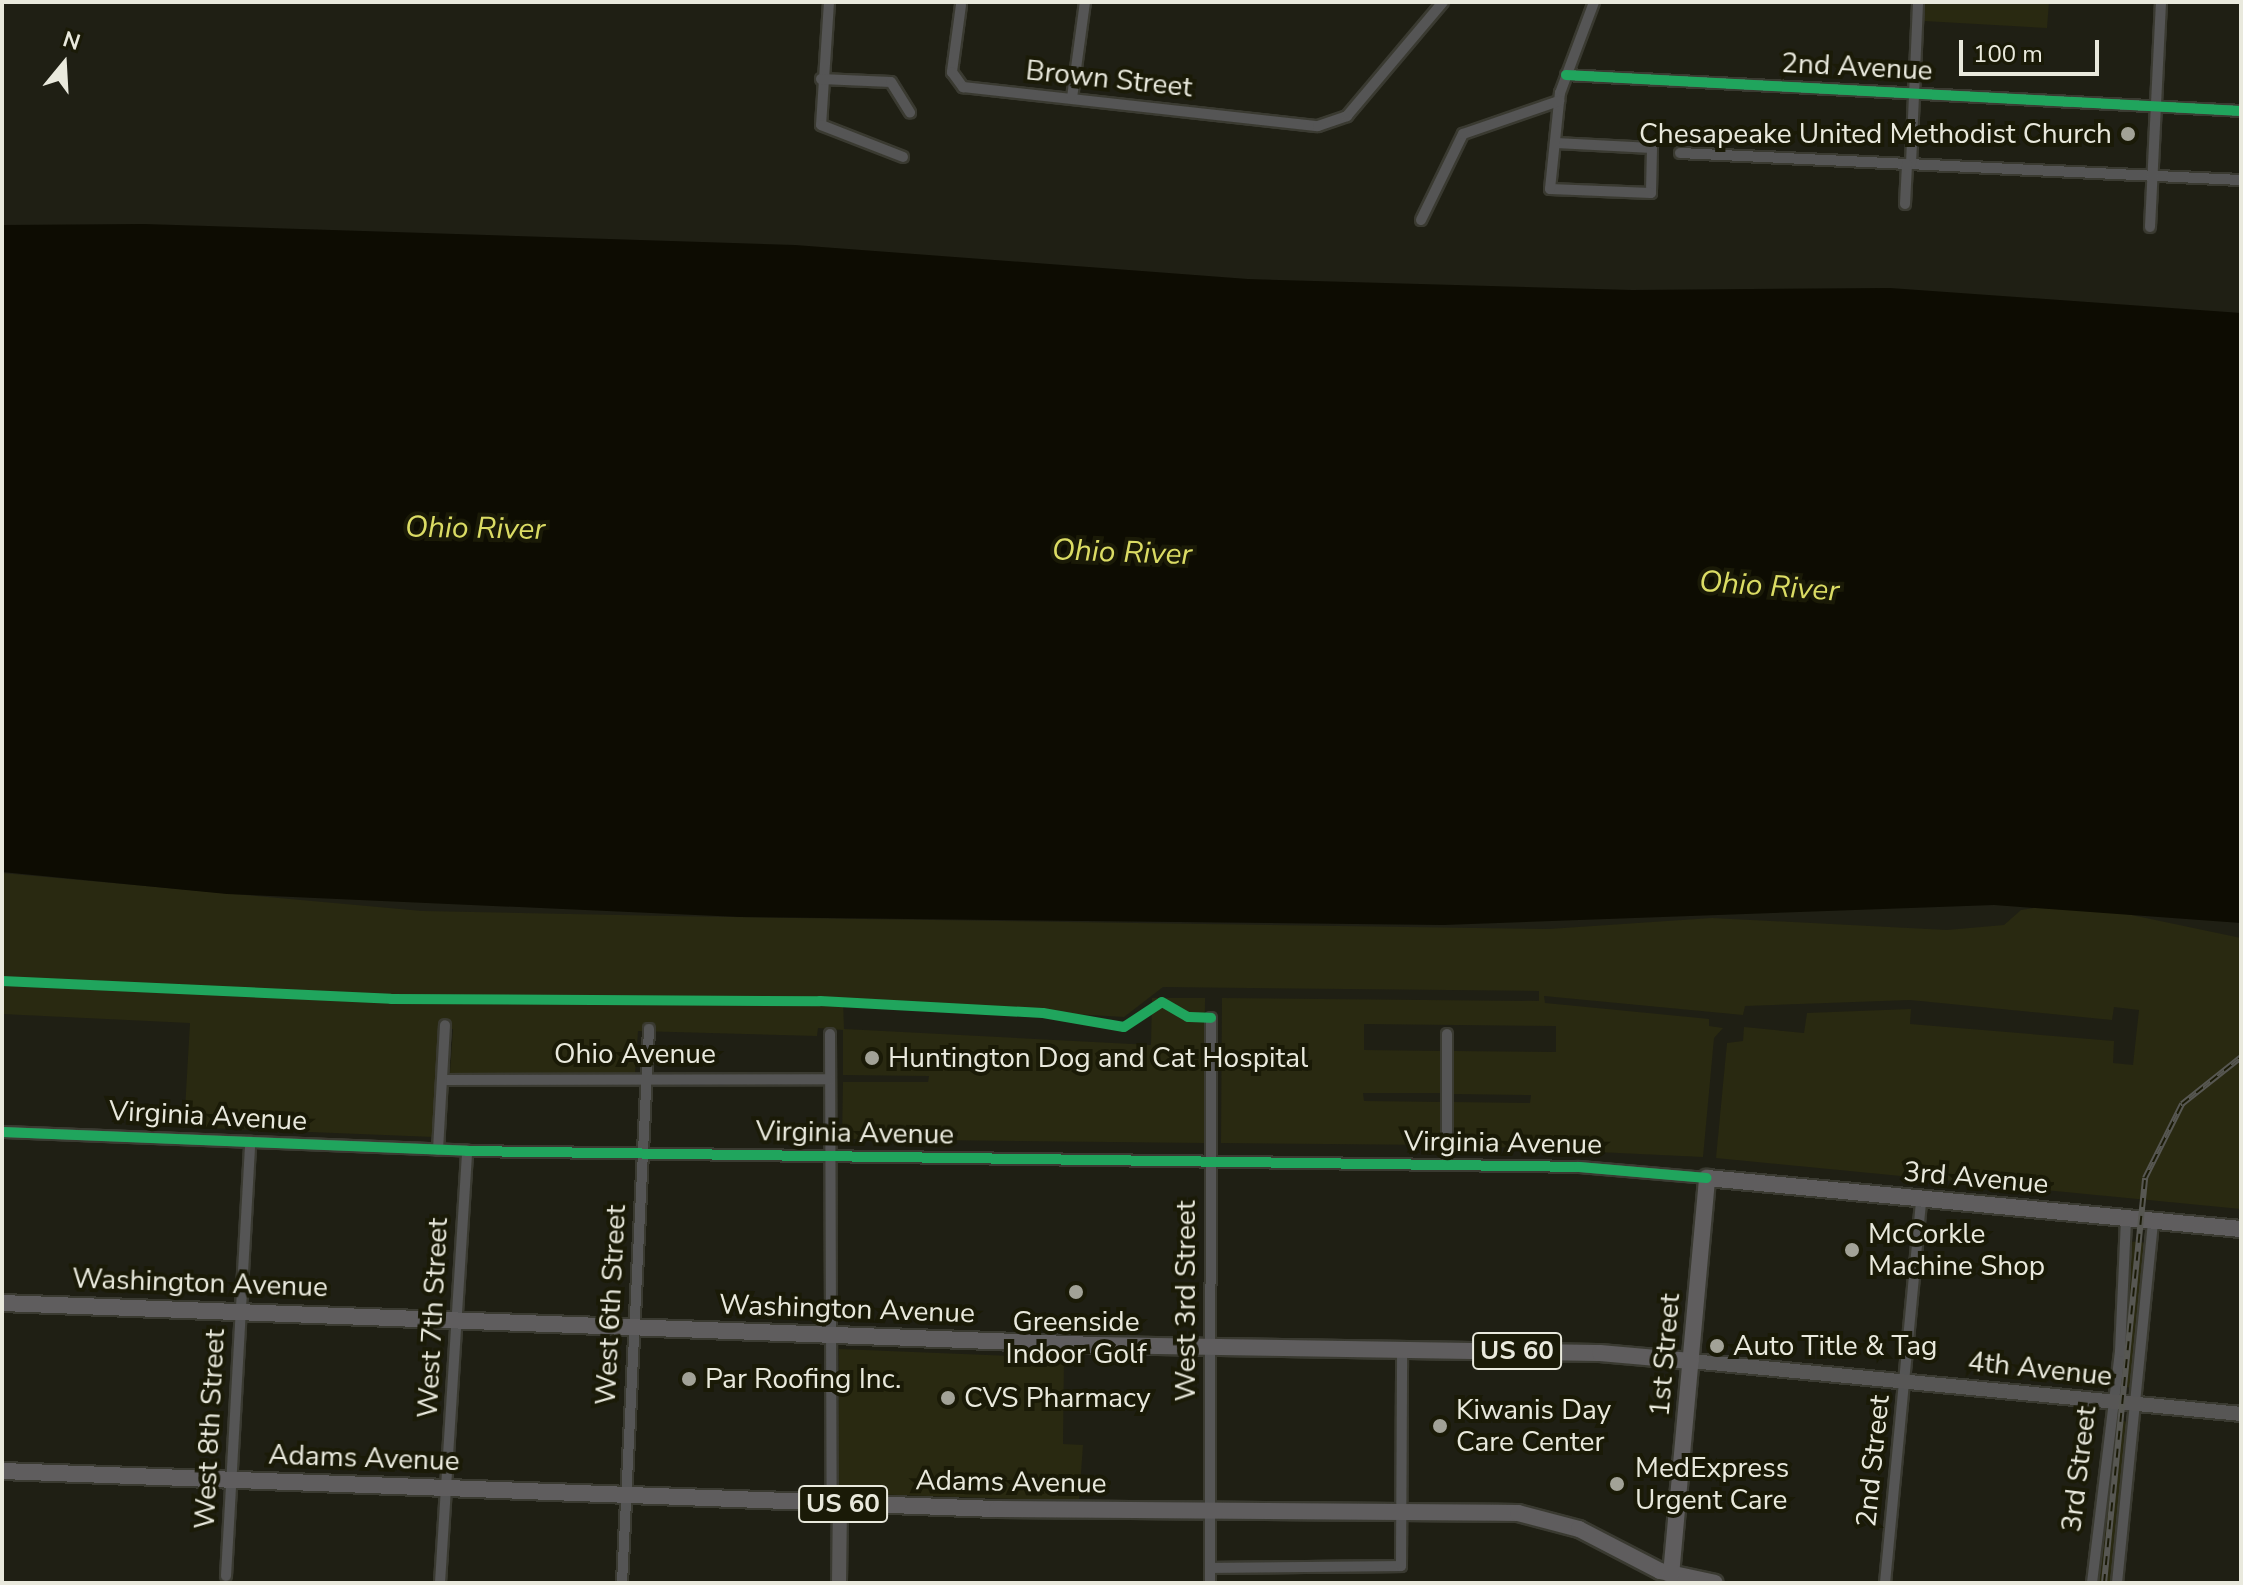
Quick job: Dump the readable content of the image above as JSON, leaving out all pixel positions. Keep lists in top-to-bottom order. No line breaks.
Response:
{"streets":{"main road":["3rd Avenue","Washington Avenue","US 60","1st Street","4th Avenue","Adams Avenue"],"street":["2nd Avenue","Brown Street","Ohio Avenue","Virginia Avenue","West 3rd Street","West 6th Street","West 7th Street","West 8th Street","2nd Street","3rd Street"]},"crossings":[["Ohio Avenue","West 6th Street"],["Virginia Avenue","3rd Avenue"],["Virginia Avenue","West 3rd Street"],["Virginia Avenue","West 6th Street"],["Virginia Avenue","West 7th Street"],["Virginia Avenue","1st Street"],["Virginia Avenue","West 8th Street"],["3rd Avenue","1st Street"],["3rd Avenue","2nd Street"],["3rd Avenue","3rd Street"],["Washington Avenue","West 3rd Street"],["Washington Avenue","West 6th Street"],["Washington Avenue","West 7th Street"],["Washington Avenue","1st Street"],["Washington Avenue","4th Avenue"],["Washington Avenue","West 8th Street"],["West 3rd Street","Adams Avenue"],["West 6th Street","Adams Avenue"],["West 7th Street","Adams Avenue"],["US 60","1st Street"],["US 60","Adams Avenue"],["1st Street","4th Avenue"],["1st Street","Adams Avenue"],["4th Avenue","2nd Street"],["4th Avenue","3rd Street"],["West 8th Street","Adams Avenue"]],"water":["Ohio River"],"places":["Chesapeake United Methodist Church","Huntington Dog and Cat Hospital","McCorkle Machine Shop","Greenside Indoor Golf","Auto Title & Tag","Par Roofing Inc.","CVS Pharmacy","Kiwanis Day Care Center","MedExpress Urgent Care"],"scale_bar":"100 m","north":"top"}
